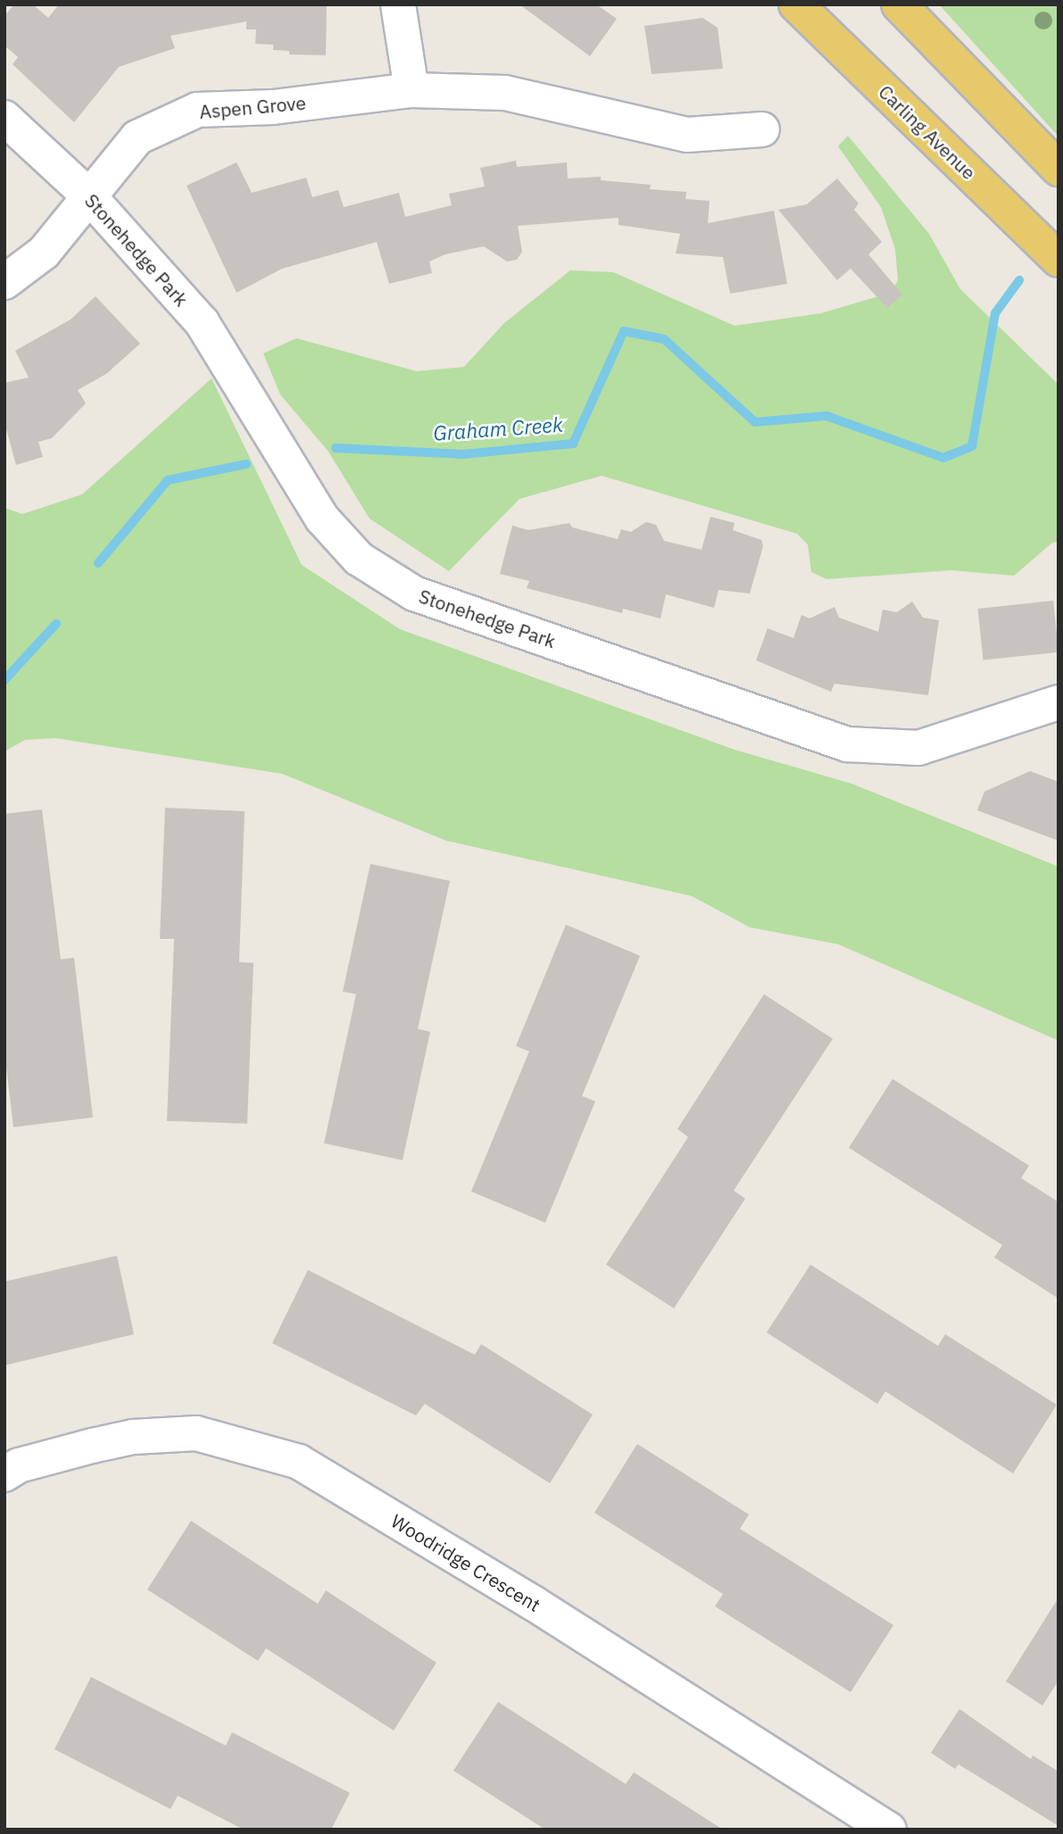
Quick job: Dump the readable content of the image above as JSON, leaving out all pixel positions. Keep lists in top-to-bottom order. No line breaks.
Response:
{"streets":{"main road":["Carling Avenue"],"street":["Aspen Grove","Stonehedge Park","Woodridge Crescent"]},"crossings":[["Aspen Grove","Stonehedge Park"]],"water":["Graham Creek"]}
